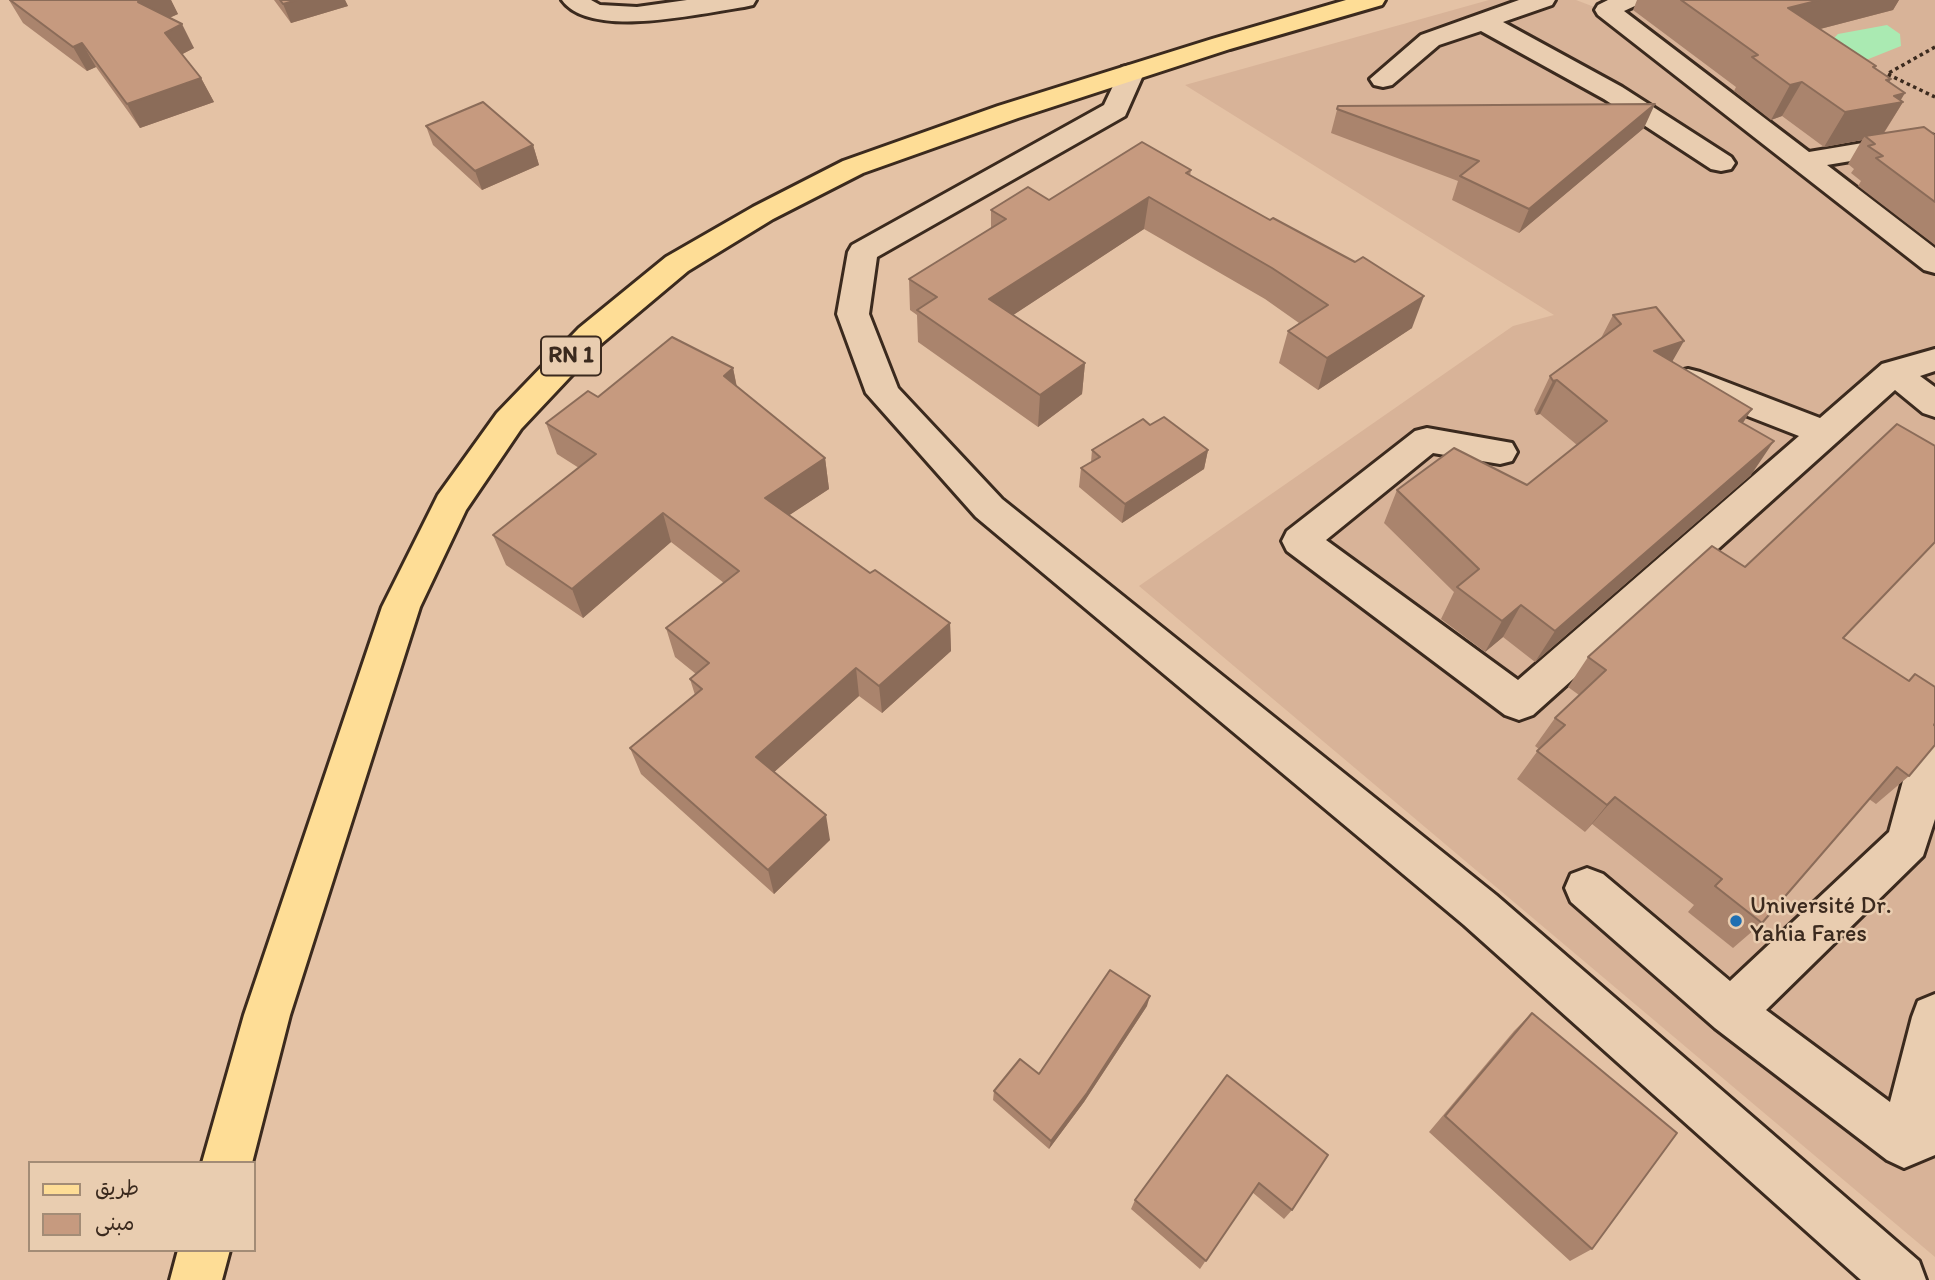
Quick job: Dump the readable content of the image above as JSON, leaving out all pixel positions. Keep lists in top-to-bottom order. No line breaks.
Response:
{"streets":{"main road":["RN 1"]},"places":["Université Dr. Yahia Fares"],"legend":["طريق","مبنى"]}
